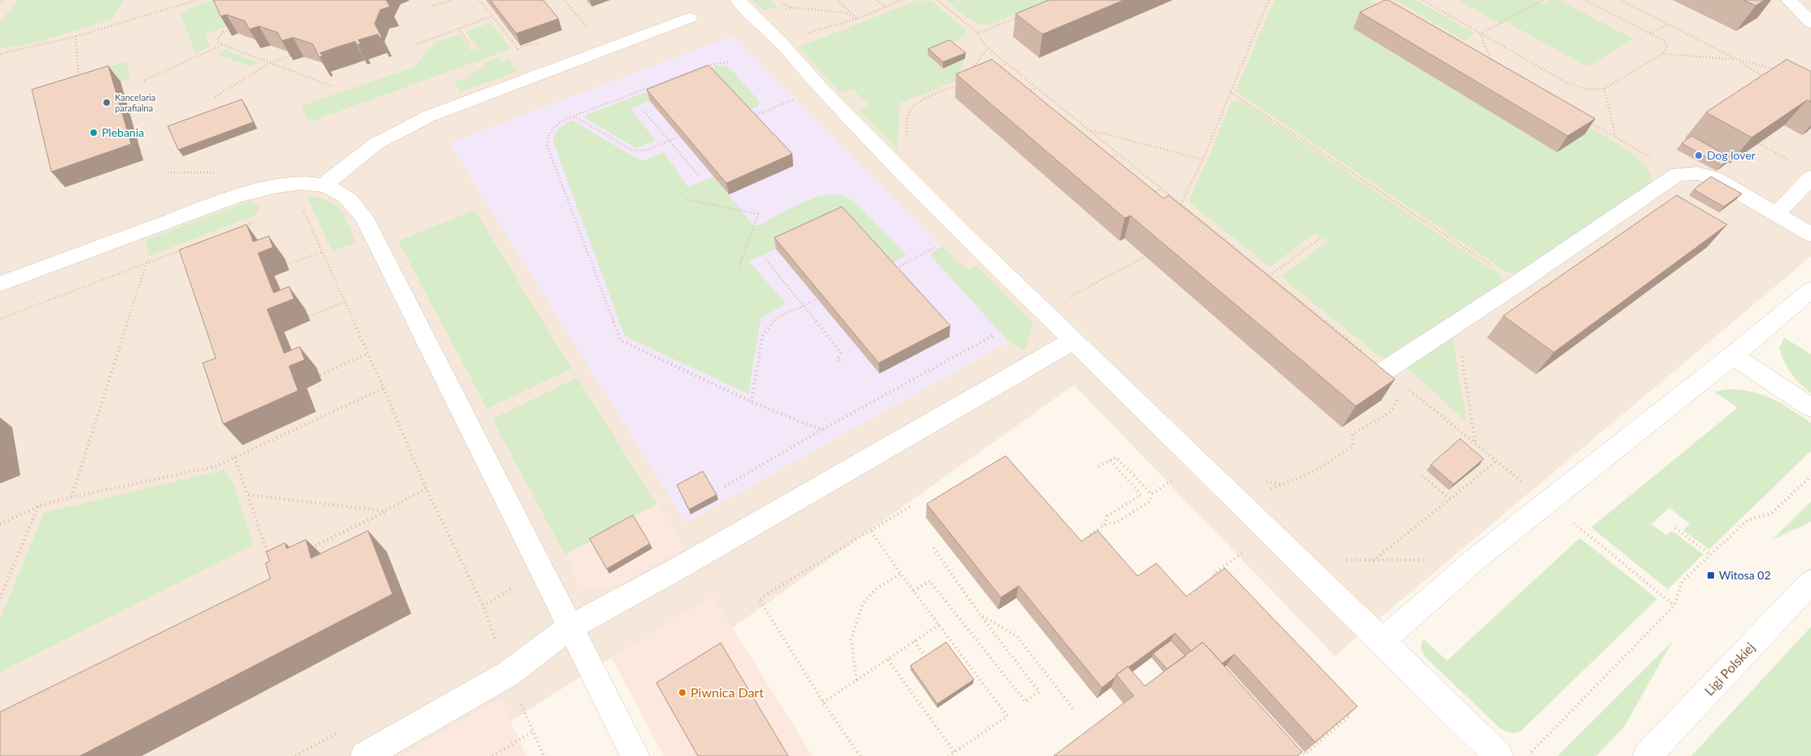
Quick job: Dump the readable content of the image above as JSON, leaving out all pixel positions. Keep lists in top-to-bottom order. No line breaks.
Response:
{"streets":{"street":["Ligi Polskiej"]},"places":{"other":["Kancelaria parafialna","Plebania","Dog lover","Piwnica Dart"],"transit":["Witosa 02"]}}
